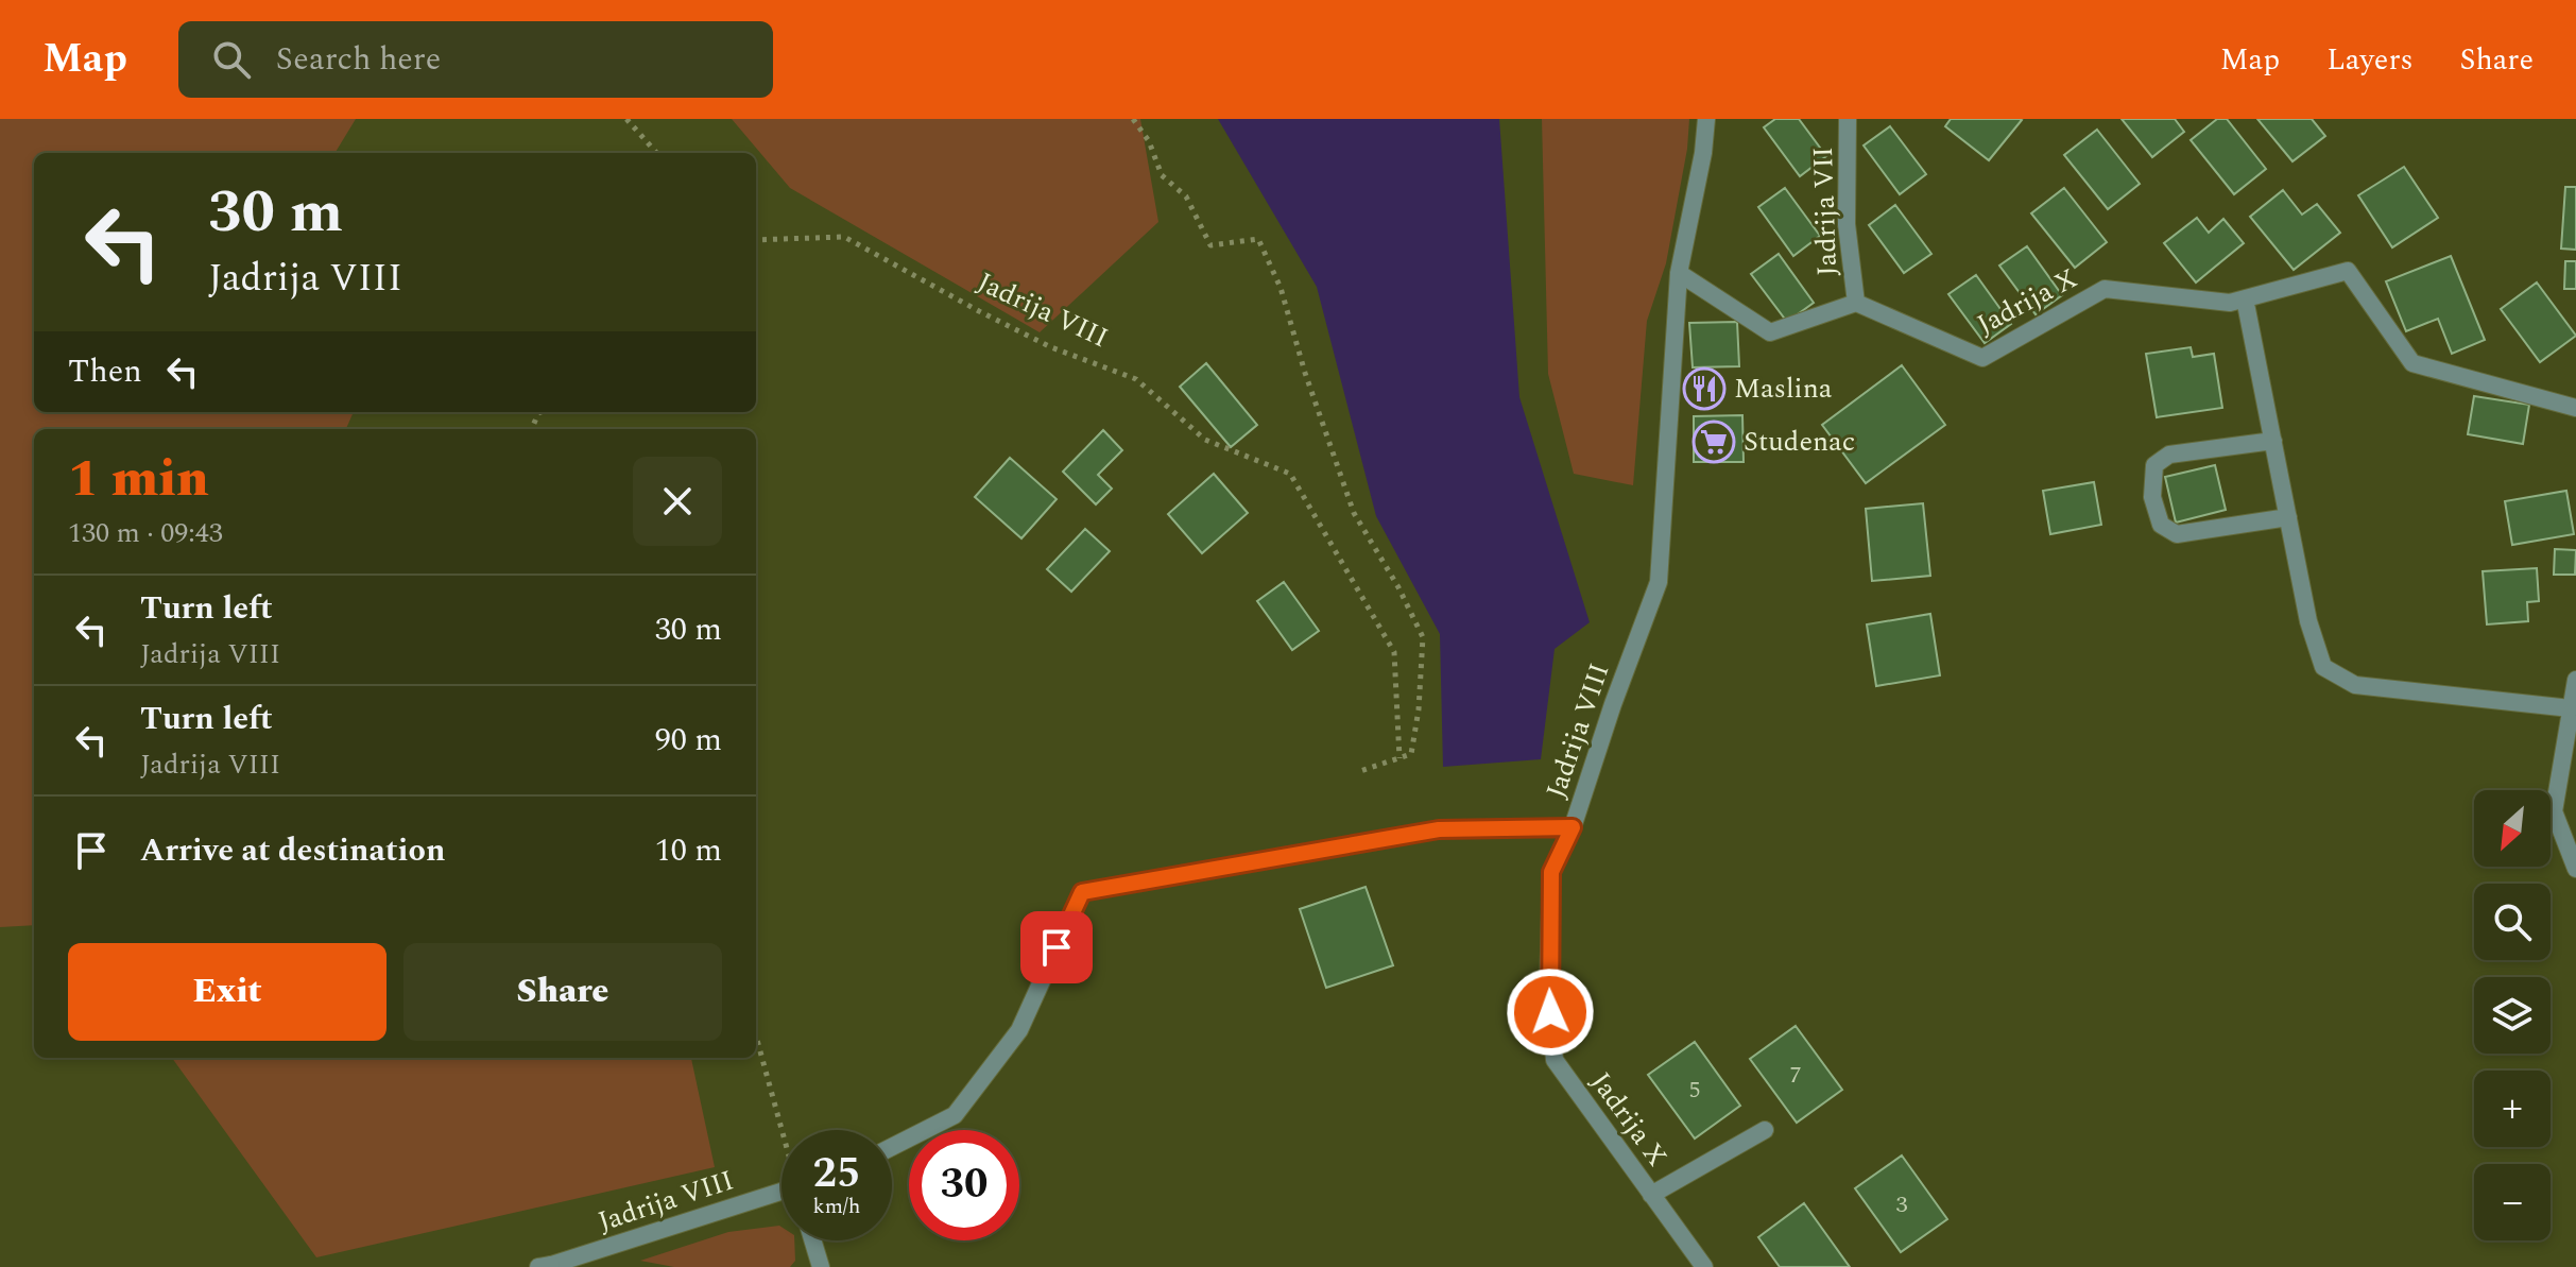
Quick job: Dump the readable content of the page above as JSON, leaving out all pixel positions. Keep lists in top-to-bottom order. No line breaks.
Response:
{"streets":{"street":["Jadrija VII","Jadrija X","Jadrija VIII"]},"crossings":[["Jadrija VII","Jadrija X"],["Jadrija X","Jadrija VIII"]],"places":{"restaurant":["Maslina"],"supermarket":["Studenac"]},"house_numbers":["7","5","3"],"north":"bottom left","page":{"header":"Map","search":"Search here","nav":["Map","Layers","Share"],"turn":["30 m","Jadrija VIII"],"then":"Then","heading":["1 min","130 m · 09:43"],"list":[{"name":"Turn left","note":"Jadrija VIII","value":"30 m"},{"name":"Turn left","note":"Jadrija VIII","value":"90 m"},{"name":"Arrive at destination","value":"10 m"}],"map_buttons":["+","−"],"buttons":["Exit","Share"],"speed":"25 km/h","limit":"30"}}
